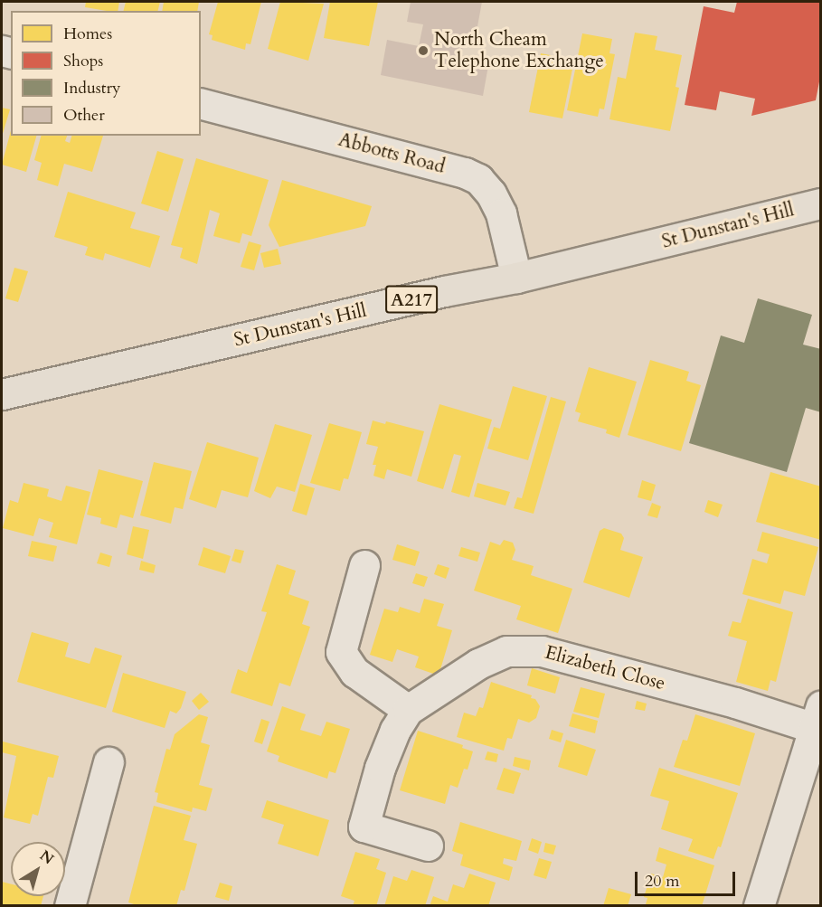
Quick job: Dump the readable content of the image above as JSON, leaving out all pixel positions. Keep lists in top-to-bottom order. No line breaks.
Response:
{"streets":{"highway":["St Dunstan's Hill","A217"],"street":["Abbotts Road","Elizabeth Close"]},"crossings":[["Abbotts Road","St Dunstan's Hill"]],"places":["North Cheam Telephone Exchange"],"legend":["Homes","Shops","Industry","Other"],"scale_bar":"20 m","north":"top right"}
